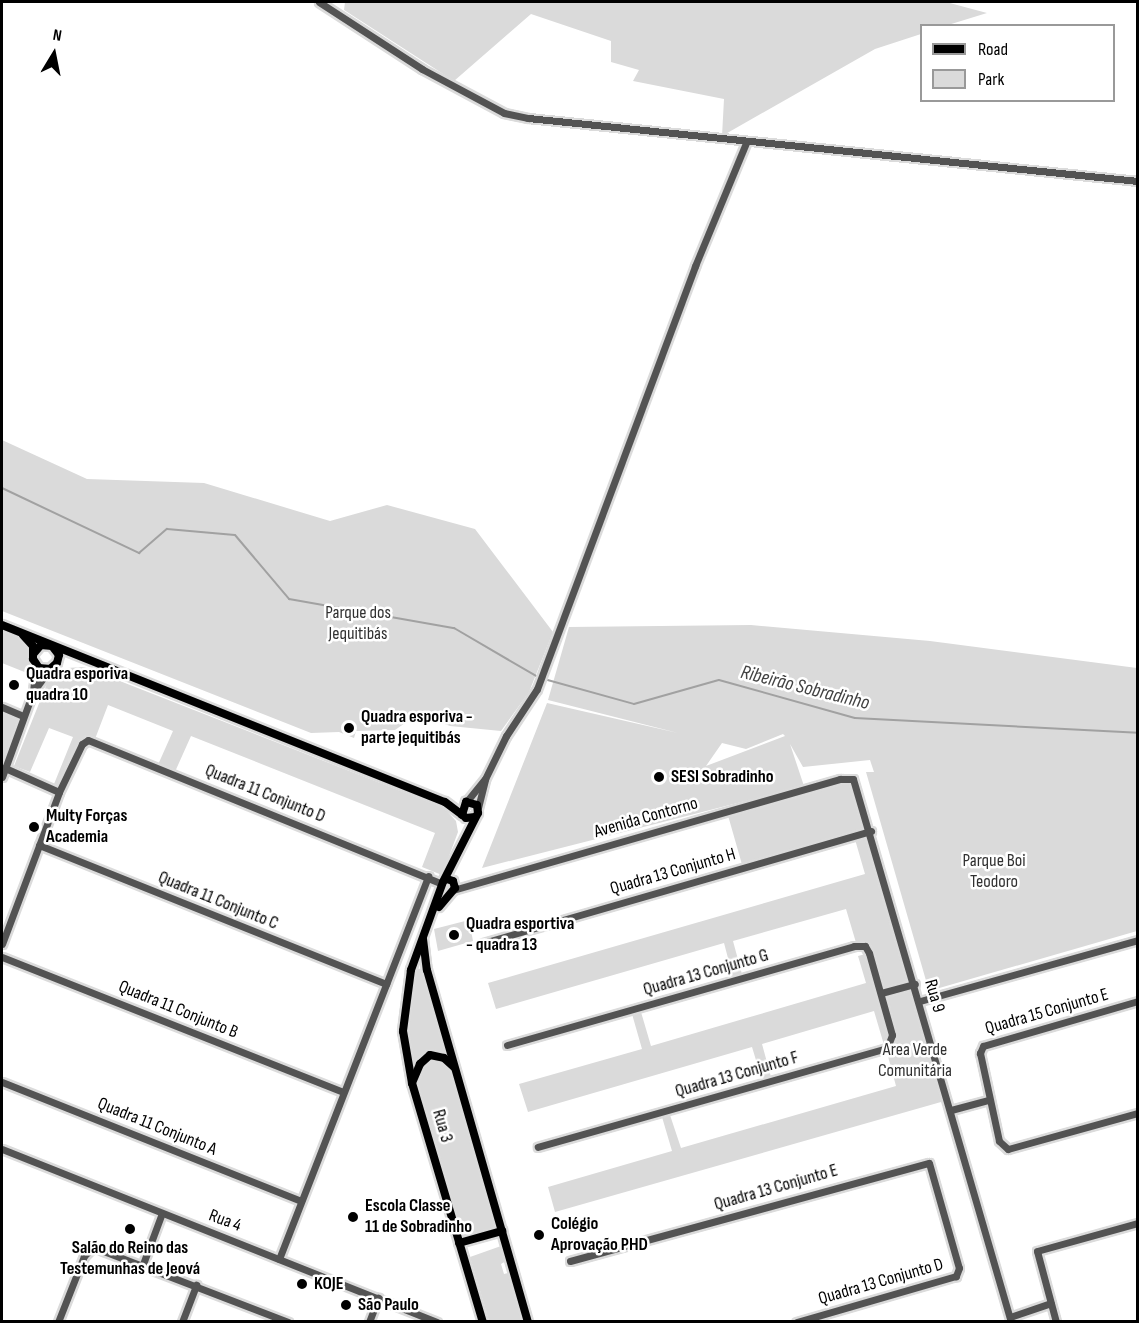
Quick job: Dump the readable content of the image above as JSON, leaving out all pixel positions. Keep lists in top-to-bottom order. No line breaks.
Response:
{"streets":{"main road":["Rua 3"],"street":["Quadra 11 Conjunto D","Avenida Contorno","Quadra 13 Conjunto H","Quadra 11 Conjunto C","Quadra 13 Conjunto G","Rua 9","Quadra 11 Conjunto B","Quadra 15 Conjunto E","Quadra 13 Conjunto F","Quadra 11 Conjunto A","Quadra 13 Conjunto E","Rua 4","Quadra 13 Conjunto D"]},"crossings":[["Quadra 11 Conjunto D","Avenida Contorno"],["Quadra 11 Conjunto D","Rua 3"],["Avenida Contorno","Rua 9"],["Avenida Contorno","Rua 3"],["Quadra 13 Conjunto H","Rua 9"],["Quadra 13 Conjunto G","Quadra 13 Conjunto F"],["Quadra 13 Conjunto E","Quadra 13 Conjunto D"]],"water":["Ribeirão Sobradinho"],"parks":["Parque dos Jequitibás","Parque Boi Teodoro","Area Verde Comunitária"],"places":["Quadra esporiva quadra 10","Quadra esporiva - parte jequitibás","SESI Sobradinho","Multy Forças Academia","Quadra esportiva - quadra 13","Escola Classe 11 de Sobradinho","Salão do Reino das Testemunhas de Jeová","Colégio Aprovação PHD","KOJE","São Paulo"],"legend":["Road","Park"],"north":"top"}
